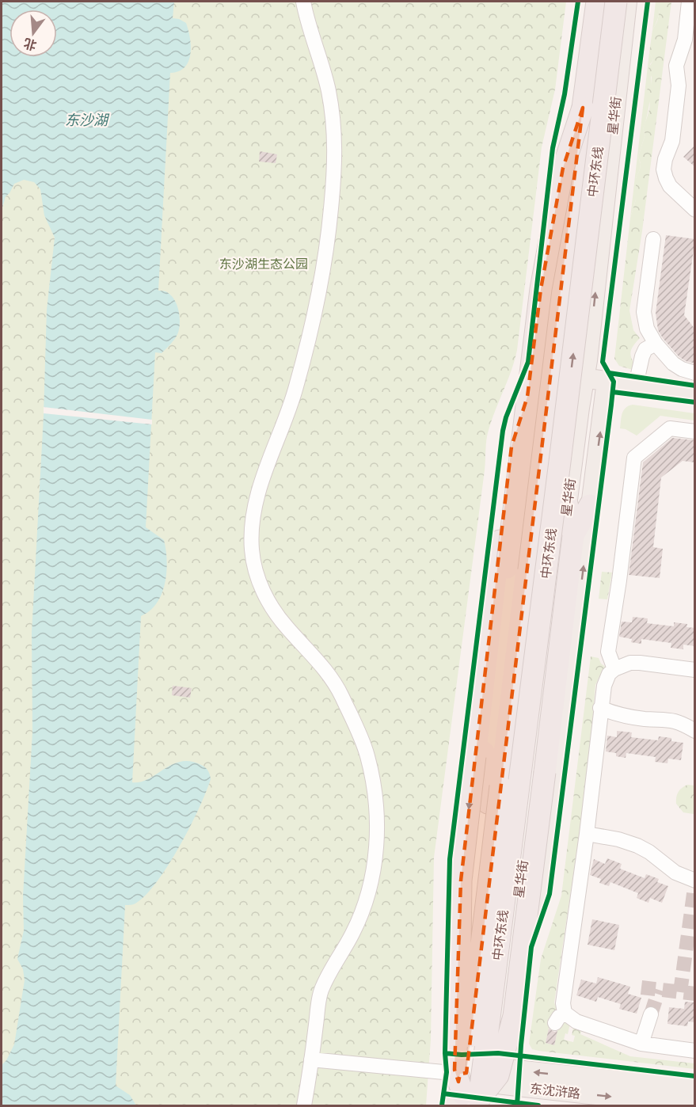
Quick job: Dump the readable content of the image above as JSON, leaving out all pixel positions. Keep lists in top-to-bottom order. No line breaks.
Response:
{"streets":{"highway":["中环东线"],"main road":["星华街","东沈浒路"]},"crossings":[["星华街","中环东线"],["星华街","东沈浒路"],["中环东线","东沈浒路"]],"water":["东沙湖"],"parks":["东沙湖生态公园"],"north":"bottom"}
